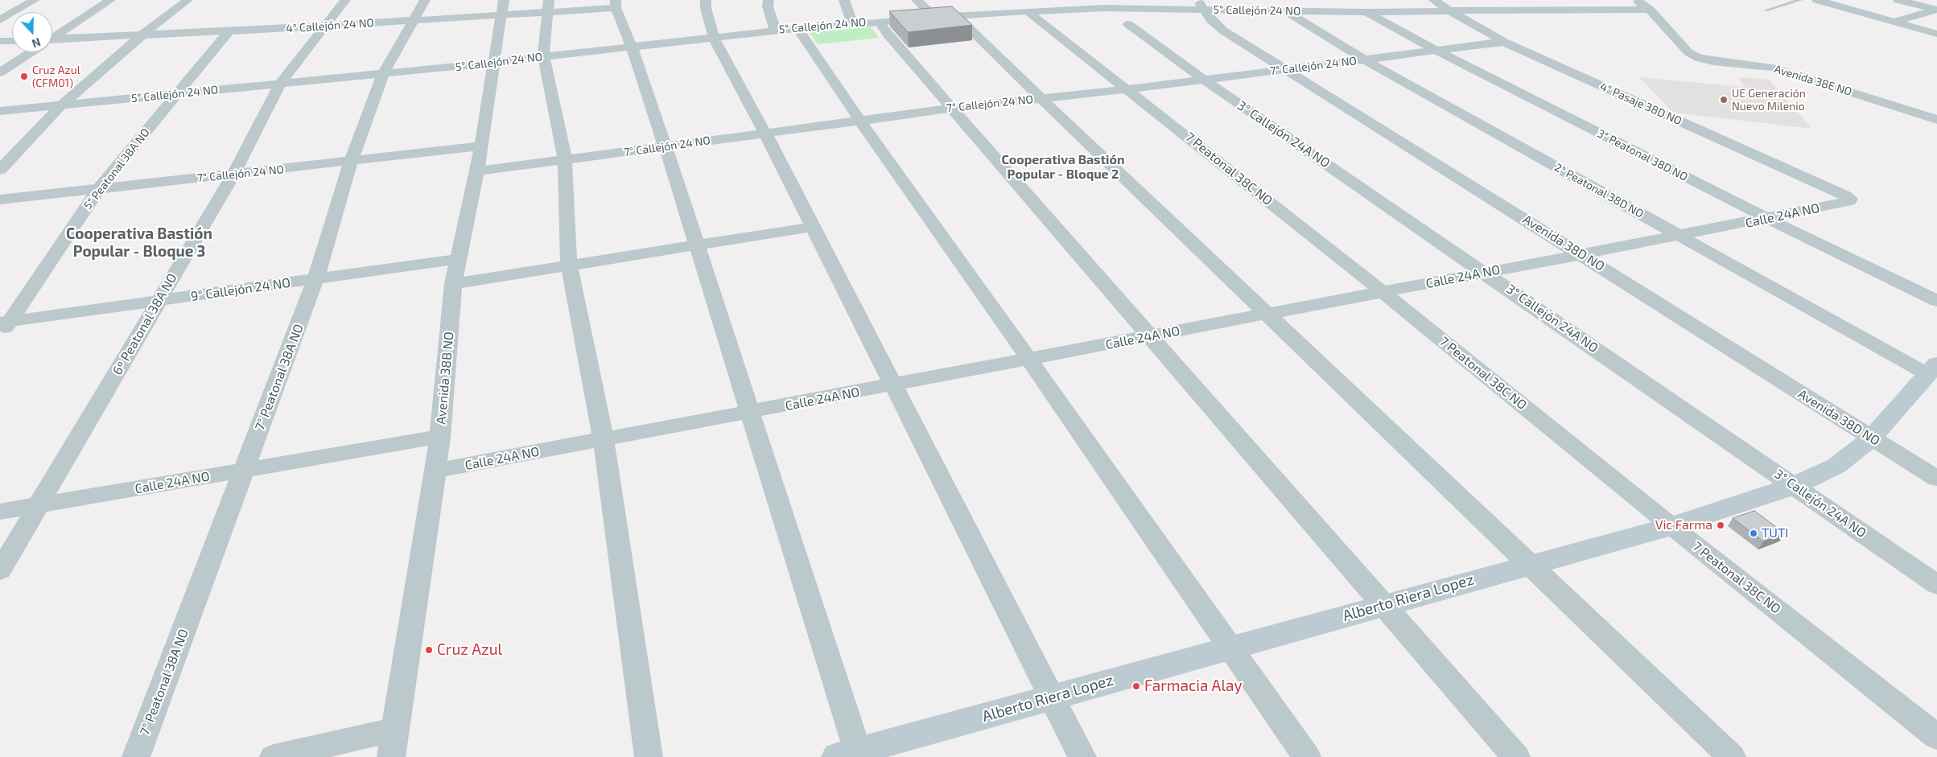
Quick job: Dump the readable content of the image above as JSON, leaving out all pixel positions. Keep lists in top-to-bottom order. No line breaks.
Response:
{"streets":{"main road":["Alberto Riera Lopez"],"street":["5° Callejón 24 NO","4° Callejón 24 NO","7° Callejón 24 NO","Avenida 38E NO","4° Pasaje 38D NO","3° Callejón 24A NO","3° Peatonal 38D NO","5° Peatonal 38A NO","7 Peatonal 38C NO","2° Peatonal 38D NO","Calle 24A NO","Avenida 38D NO","9° Callejón 24 NO","6º Peatonal 38A NO","7° Peatonal 38A NO","Avenida 38B NO"]},"crossings":[["5° Callejón 24 NO","Avenida 38E NO"],["5° Callejón 24 NO","4° Pasaje 38D NO"],["5° Callejón 24 NO","3° Callejón 24A NO"],["5° Callejón 24 NO","3° Peatonal 38D NO"],["5° Callejón 24 NO","5° Peatonal 38A NO"],["5° Callejón 24 NO","7 Peatonal 38C NO"],["5° Callejón 24 NO","2° Peatonal 38D NO"],["5° Callejón 24 NO","Avenida 38D NO"],["5° Callejón 24 NO","6º Peatonal 38A NO"],["5° Callejón 24 NO","7° Peatonal 38A NO"],["5° Callejón 24 NO","Avenida 38B NO"],["4° Callejón 24 NO","5° Peatonal 38A NO"],["4° Callejón 24 NO","6º Peatonal 38A NO"],["4° Callejón 24 NO","7° Peatonal 38A NO"],["4° Callejón 24 NO","Avenida 38B NO"],["7° Callejón 24 NO","4° Pasaje 38D NO"],["7° Callejón 24 NO","3° Callejón 24A NO"],["7° Callejón 24 NO","3° Peatonal 38D NO"],["7° Callejón 24 NO","5° Peatonal 38A NO"],["7° Callejón 24 NO","7 Peatonal 38C NO"],["7° Callejón 24 NO","2° Peatonal 38D NO"],["7° Callejón 24 NO","Avenida 38D NO"],["7° Callejón 24 NO","6º Peatonal 38A NO"],["7° Callejón 24 NO","7° Peatonal 38A NO"],["7° Callejón 24 NO","Avenida 38B NO"],["4° Pasaje 38D NO","Calle 24A NO"],["3° Callejón 24A NO","Calle 24A NO"],["3° Callejón 24A NO","Alberto Riera Lopez"],["3° Peatonal 38D NO","Calle 24A NO"],["5° Peatonal 38A NO","9° Callejón 24 NO"],["7 Peatonal 38C NO","Calle 24A NO"],["7 Peatonal 38C NO","Alberto Riera Lopez"],["2° Peatonal 38D NO","Calle 24A NO"],["2° Peatonal 38D NO","Alberto Riera Lopez"],["Calle 24A NO","Avenida 38D NO"],["Calle 24A NO","6º Peatonal 38A NO"],["Calle 24A NO","7° Peatonal 38A NO"],["Calle 24A NO","Avenida 38B NO"],["Avenida 38D NO","Alberto Riera Lopez"],["9° Callejón 24 NO","6º Peatonal 38A NO"],["9° Callejón 24 NO","7° Peatonal 38A NO"],["9° Callejón 24 NO","Avenida 38B NO"]],"districts":["Cooperativa Bastión Popular - Bloque 2","Cooperativa Bastión Popular - Bloque 3"],"places":["Cruz Azul (CFM01)","UE Generación Nuevo Milenio","Vic Farma","TUTI","Cruz Azul","Farmacia Alay"],"north":"bottom"}
